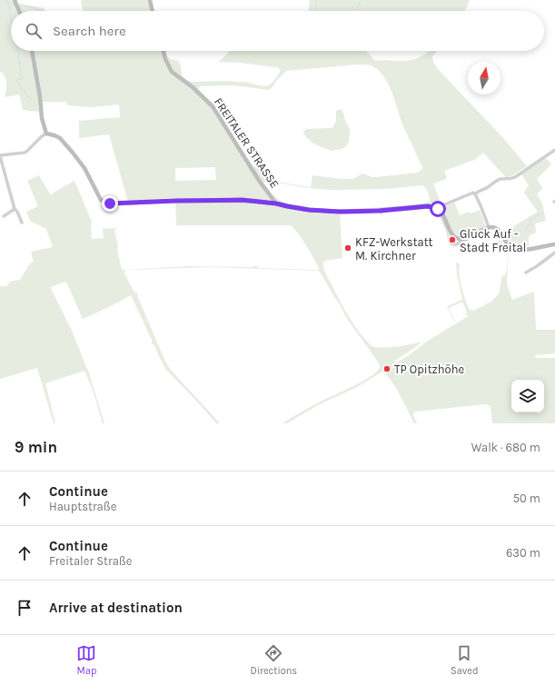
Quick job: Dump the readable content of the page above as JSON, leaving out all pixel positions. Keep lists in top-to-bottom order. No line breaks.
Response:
{"streets":{"street":["FREITALER STRASSE"]},"places":["Glück Auf - Stadt Freital","KFZ-Werkstatt M. Kirchner","TP Opitzhöhe"],"north":"top","page":{"search":"Search here","heading":["9 min","Walk · 680 m"],"list":[["Continue","Hauptstraße","50 m"],["Continue","Freitaler Straße","630 m"],"Arrive at destination"],"nav":["Map","Directions","Saved"]}}
